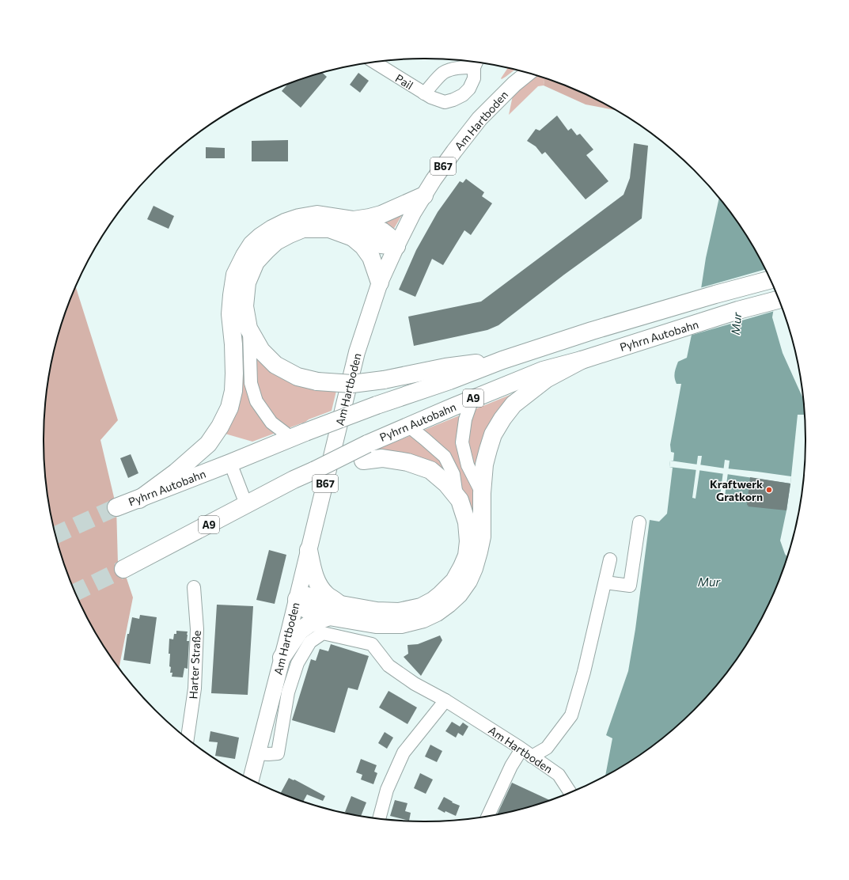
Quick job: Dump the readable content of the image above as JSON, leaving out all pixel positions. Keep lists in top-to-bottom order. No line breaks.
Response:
{"streets":{"highway":["Pyhrn Autobahn","A9"],"main road":["Am Hartboden","B67"],"street":["Pail","Harter Straße"]},"water":["Mur"],"places":["Kraftwerk Gratkorn"]}
